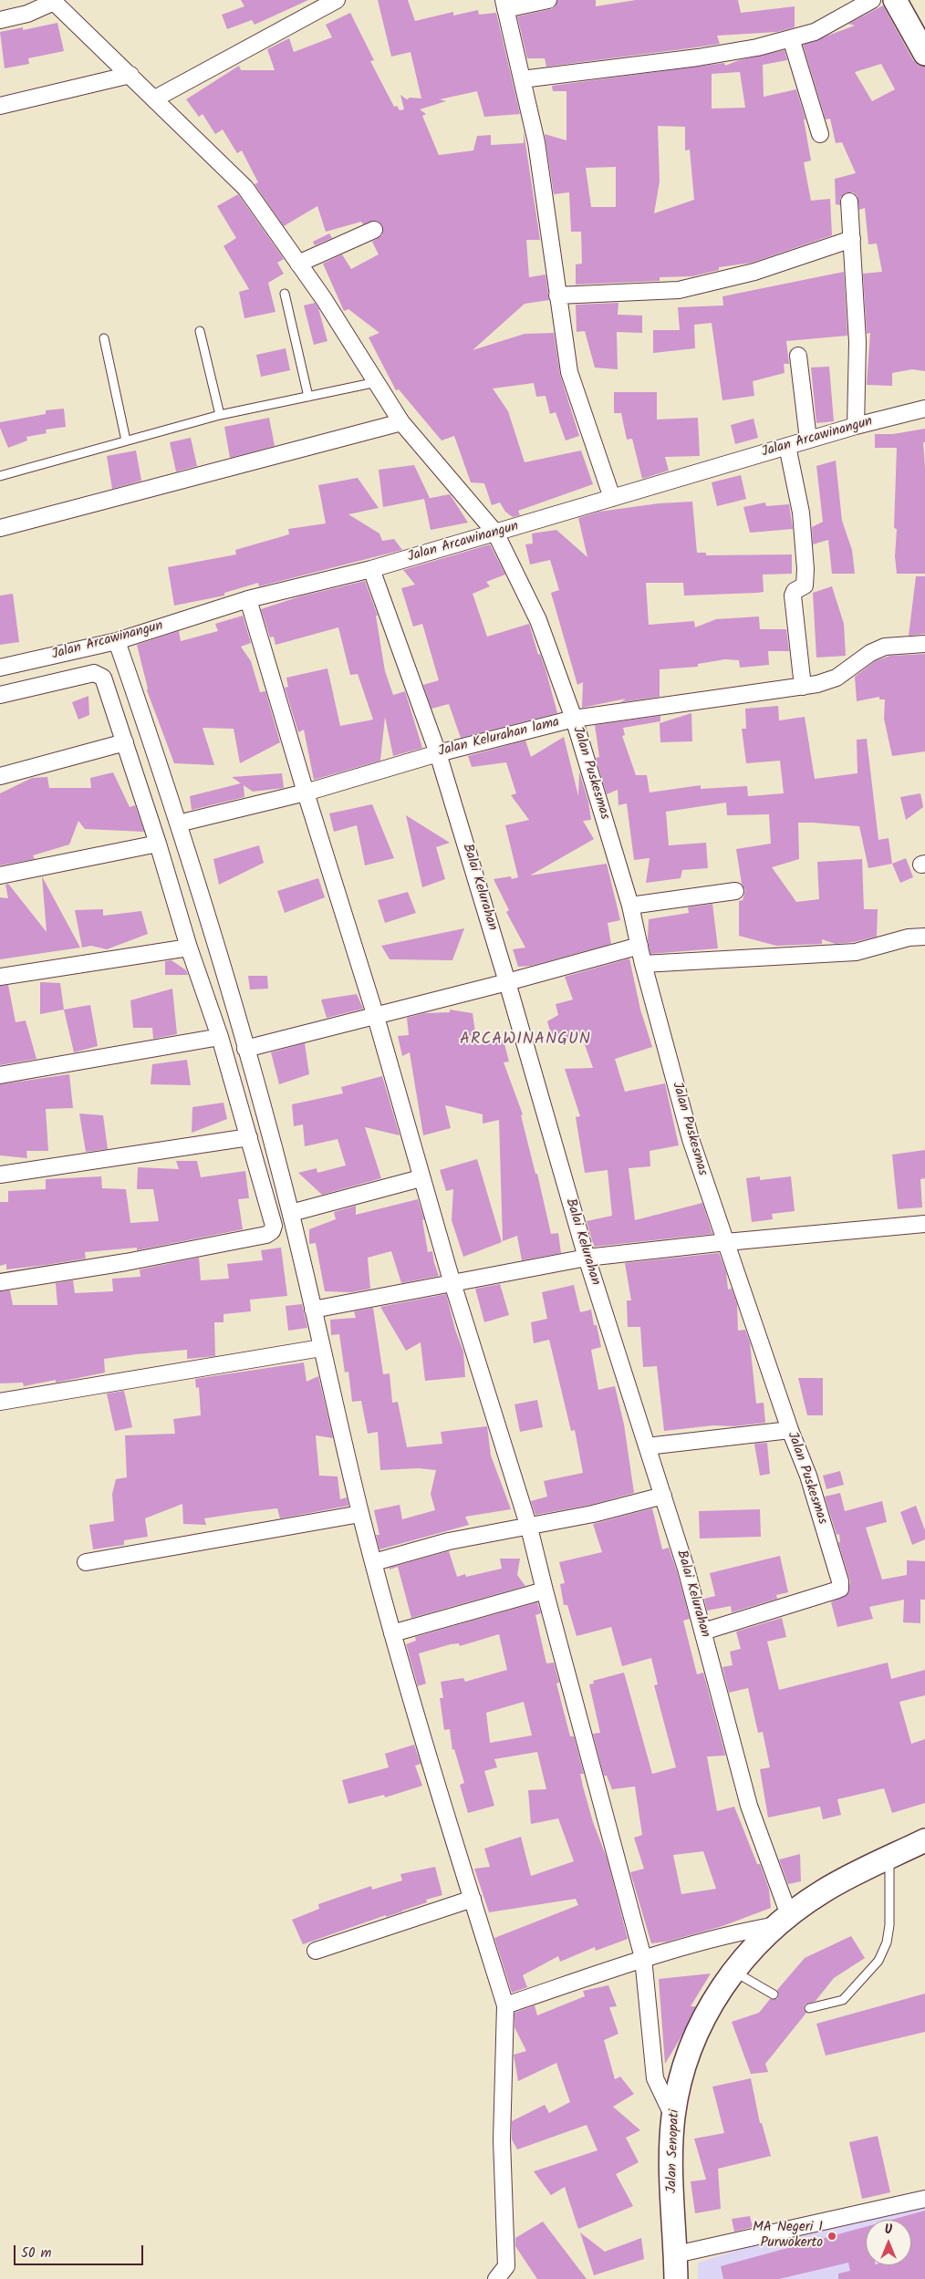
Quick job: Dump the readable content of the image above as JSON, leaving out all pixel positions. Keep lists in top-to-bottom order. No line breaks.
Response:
{"streets":{"main road":["Jalan Senopati"],"street":["Jalan Arcawinangun","Jalan Kelurahan lama","Jalan Puskesmas","Balai Kelurahan"]},"crossings":[["Jalan Arcawinangun","Jalan Puskesmas"],["Jalan Arcawinangun","Balai Kelurahan"],["Jalan Kelurahan lama","Jalan Puskesmas"],["Jalan Kelurahan lama","Balai Kelurahan"],["Jalan Puskesmas","Balai Kelurahan"],["Balai Kelurahan","Jalan Senopati"]],"districts":["ARCAWINANGUN"],"places":["MA Negeri 1 Purwokerto"],"scale_bar":"50 m","north":"top"}
